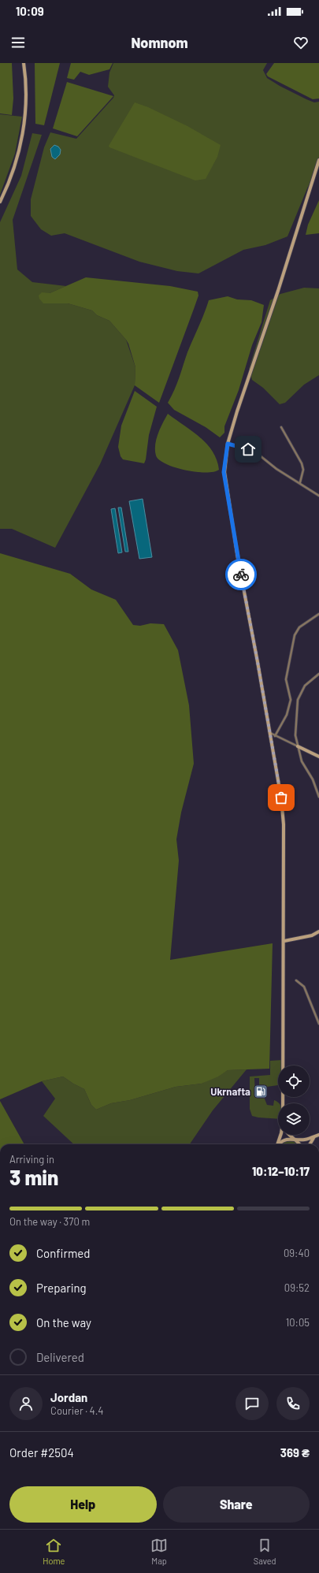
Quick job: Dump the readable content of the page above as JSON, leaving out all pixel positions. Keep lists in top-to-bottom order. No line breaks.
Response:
{"places":{"fuel station":["Ukrnafta"]},"page":{"status":"10:09","header":"Nomnom","heading":["3 min","Arriving in","10:12–10:17"],"panel":["Jordan","Courier · 4.4","Order #2504","369 ₴"],"bar":"On the way · 370 m","list":[["Confirmed","09:40"],["Preparing","09:52"],["On the way","10:05"],"Delivered"],"buttons":["Help","Share"],"tabs":["Home","Map","Saved"]}}
